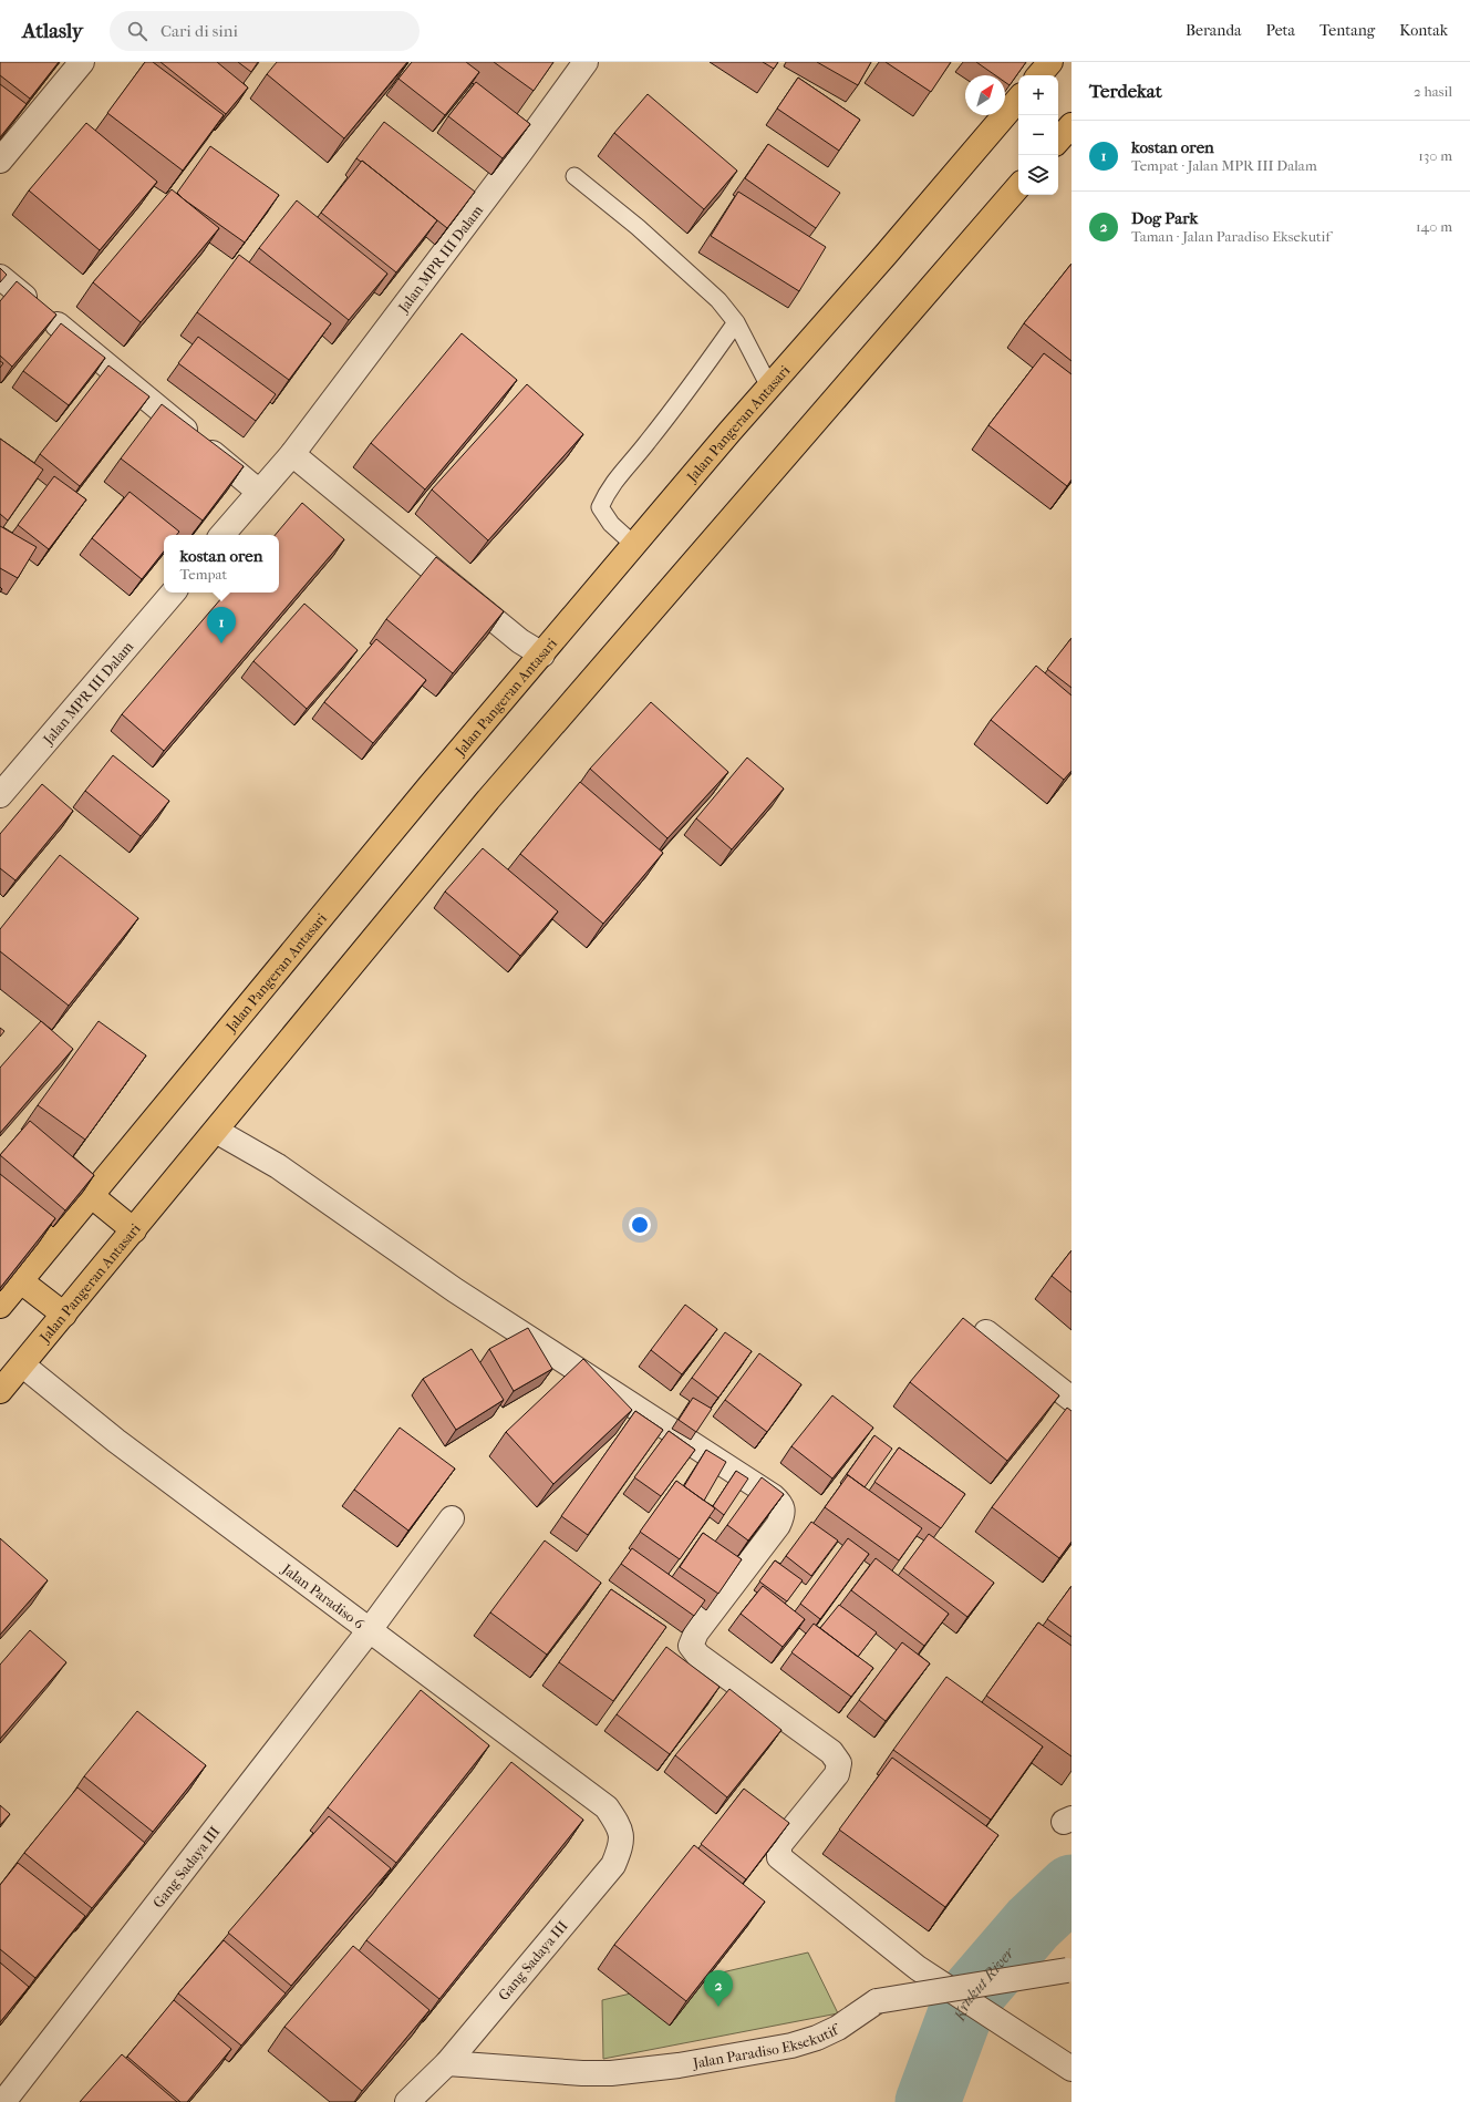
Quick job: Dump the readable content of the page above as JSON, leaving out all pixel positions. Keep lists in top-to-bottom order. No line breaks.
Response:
{"streets":{"main road":["Jalan Pangeran Antasari"],"street":["Jalan MPR III Dalam","Jalan Paradiso 6","Gang Sadaya III","Jalan Paradiso Eksekutif"]},"crossings":[["Jalan Pangeran Antasari","Jalan Paradiso 6"],["Jalan Paradiso 6","Gang Sadaya III"],["Gang Sadaya III","Jalan Paradiso Eksekutif"]],"water":["Krukut River"],"north":"top right","page":{"header":"Atlasly","search":"Cari di sini","nav":["Beranda","Peta","Tentang","Kontak"],"heading":["Terdekat","2 hasil"],"map_buttons":["+","−"],"list":[{"mark":"1","name":"kostan oren","note":"Tempat · Jalan MPR III Dalam","value":"130 m"},{"mark":"2","name":"Dog Park","note":"Taman · Jalan Paradiso Eksekutif","value":"140 m"}],"popup":["kostan oren","Tempat"],"pins":["1","2"]}}
